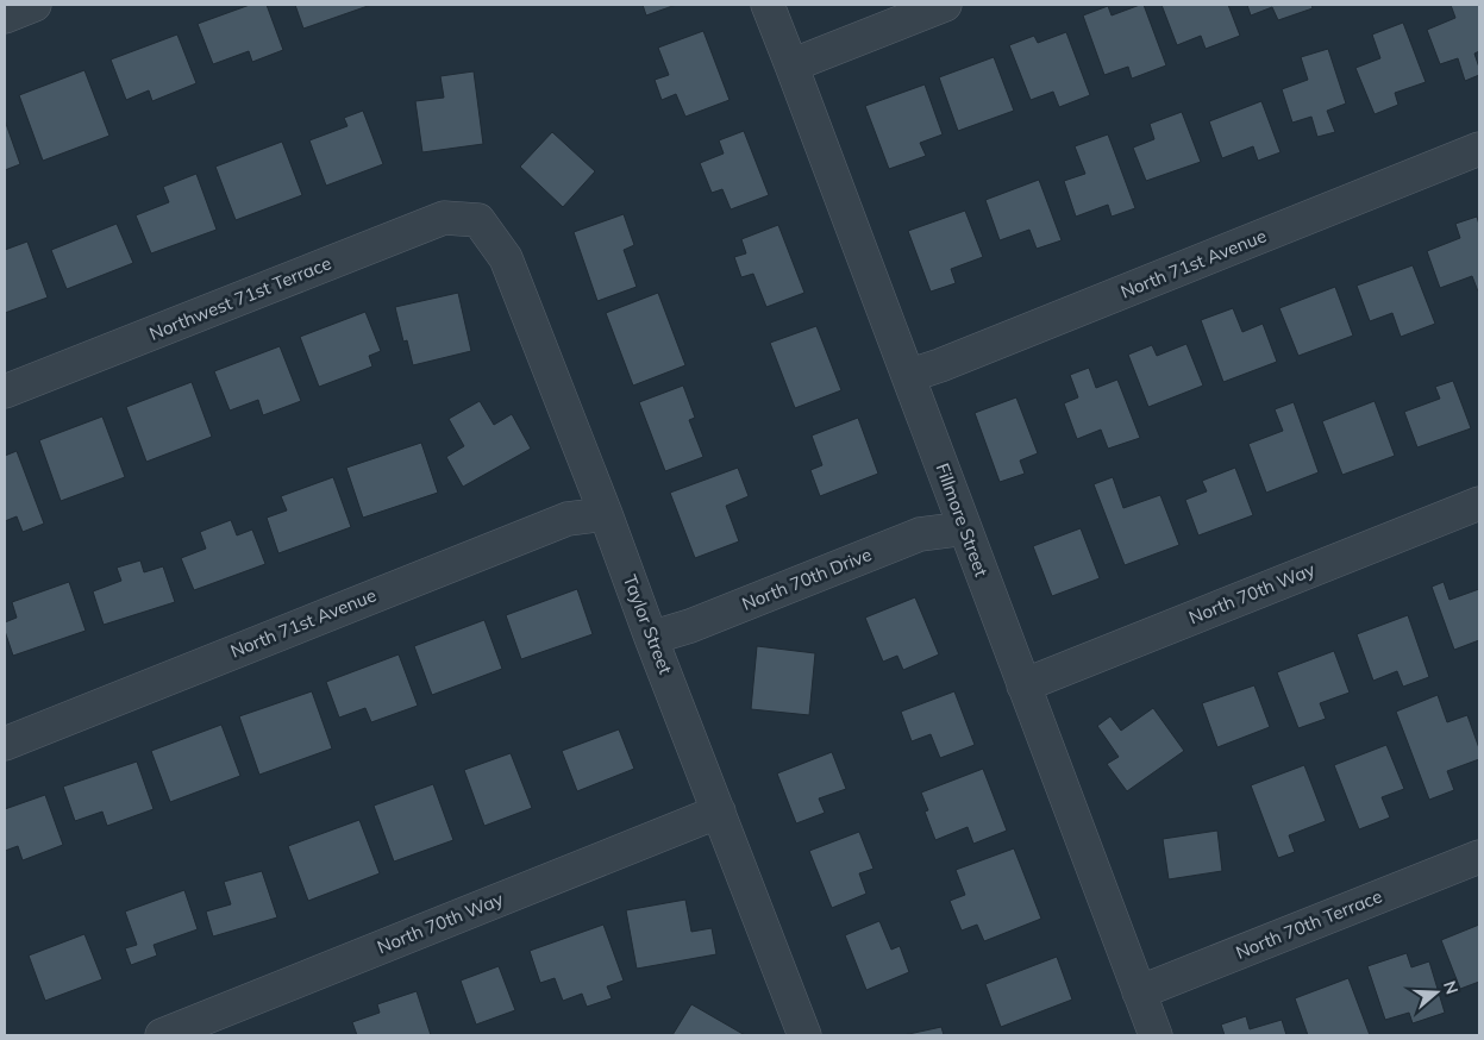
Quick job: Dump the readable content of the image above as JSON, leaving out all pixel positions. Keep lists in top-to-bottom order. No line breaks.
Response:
{"streets":{"street":["North 71st Avenue","Northwest 71st Terrace","Fillmore Street","North 70th Drive","North 70th Way","Taylor Street","North 70th Terrace"]},"crossings":[["North 71st Avenue","Fillmore Street"],["North 71st Avenue","Taylor Street"],["Northwest 71st Terrace","Taylor Street"],["Fillmore Street","North 70th Drive"],["Fillmore Street","North 70th Way"],["Fillmore Street","North 70th Terrace"],["North 70th Drive","Taylor Street"],["North 70th Way","Taylor Street"]],"north":"right"}
